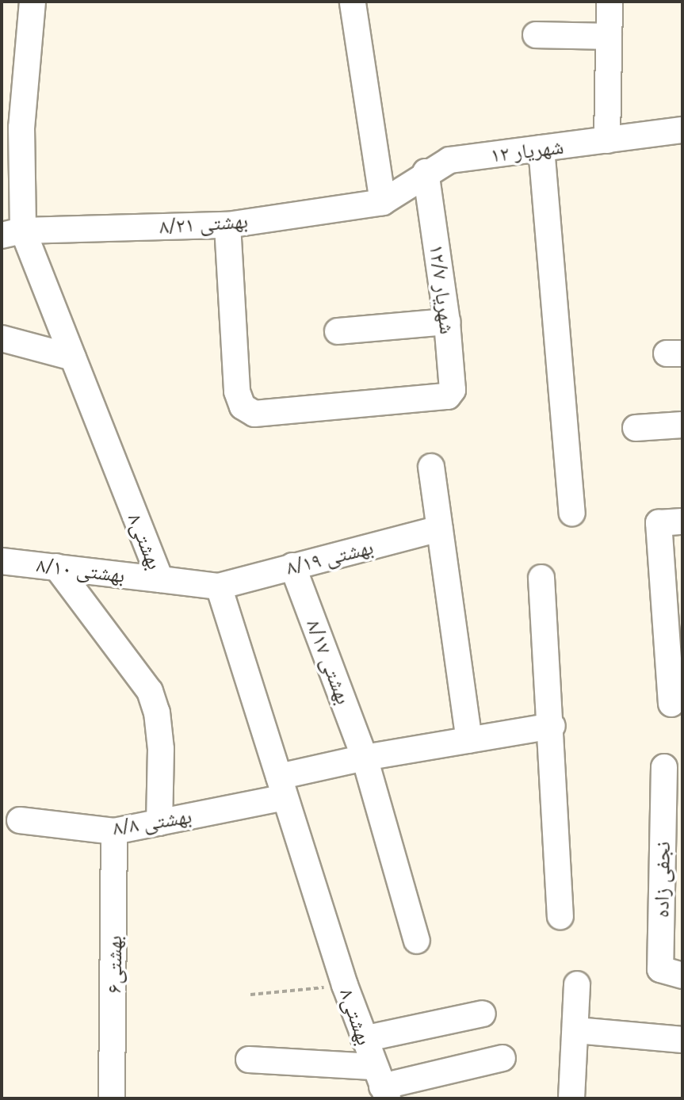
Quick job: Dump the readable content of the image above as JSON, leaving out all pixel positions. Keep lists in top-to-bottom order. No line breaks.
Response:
{"streets":{"street":["شهریار ۱۲","بهشتی ۸/۲۱","شهریار ۱۲/۷","بهشتی۸","بهشتی ۸/۱۹","بهشتی ۸/۱۰","بهشتی ۸/۱۷","بهشتی ۸/۸","نجفی زاده","بهشتی۶"]},"crossings":[["شهریار ۱۲","بهشتی ۸/۲۱"],["شهریار ۱۲","شهریار ۱۲/۷"],["بهشتی ۸/۲۱","شهریار ۱۲/۷"],["بهشتی ۸/۲۱","بهشتی۸"],["بهشتی۸","بهشتی ۸/۱۹"],["بهشتی۸","بهشتی ۸/۱۰"],["بهشتی۸","بهشتی ۸/۸"],["بهشتی ۸/۱۹","بهشتی ۸/۱۷"],["بهشتی ۸/۸","بهشتی۶"]]}
